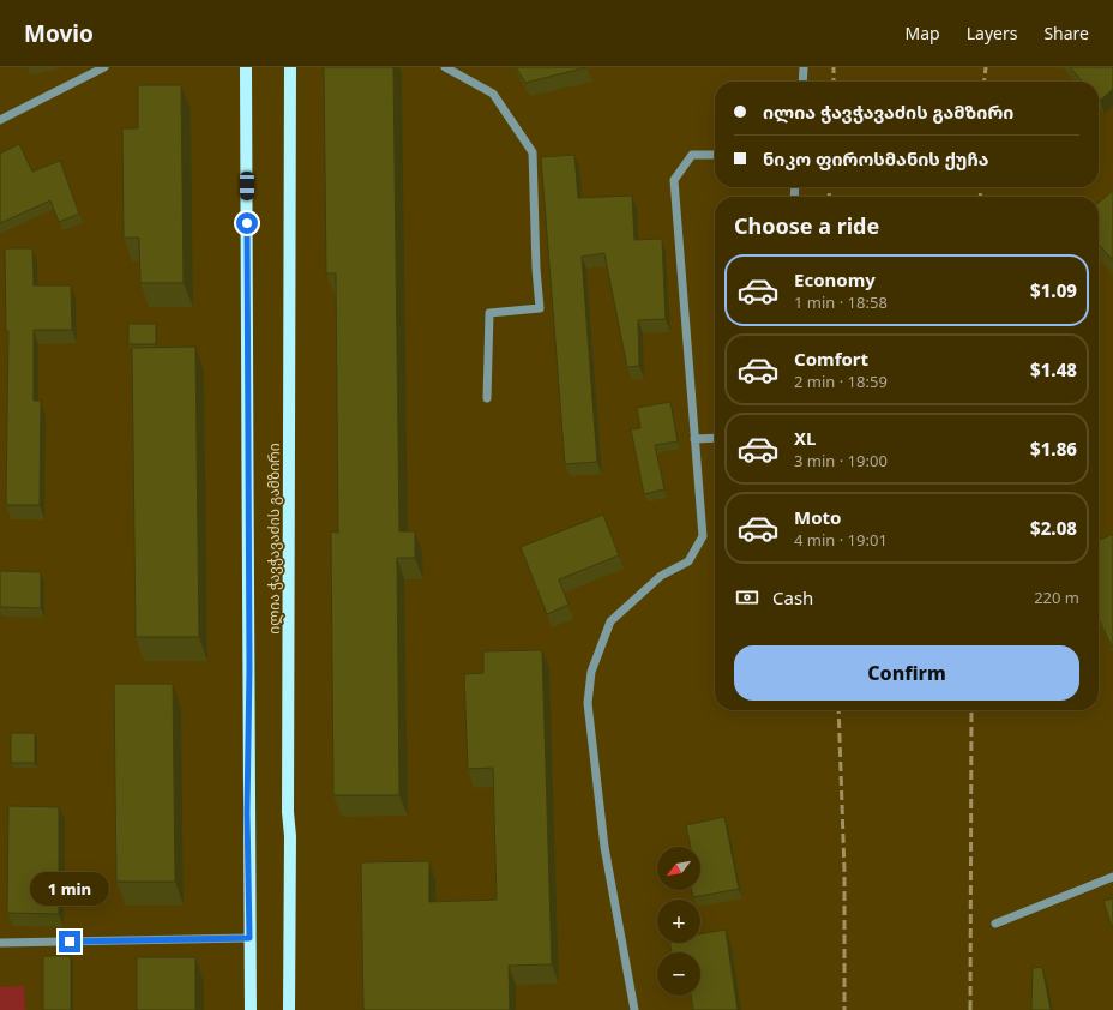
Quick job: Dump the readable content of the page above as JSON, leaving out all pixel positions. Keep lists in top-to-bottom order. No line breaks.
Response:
{"streets":{"main road":["ილია ჭავჭავაძის გამზირი"]},"north":"bottom left","page":{"header":"Movio","nav":["Map","Layers","Share"],"banner":["ილია ჭავჭავაძის გამზირი","ნიკო ფიროსმანის ქუჩა"],"heading":"Choose a ride","list":[{"name":"Economy","note":"1 min · 18:58","value":"$1.09"},{"name":"Comfort","note":"2 min · 18:59","value":"$1.48"},{"name":"XL","note":"3 min · 19:00","value":"$1.86"},{"name":"Moto","note":"4 min · 19:01","value":"$2.08"}],"pay":["Cash","220 m"],"buttons":"Confirm","map_buttons":["+","−"],"bubble":"1 min"}}
